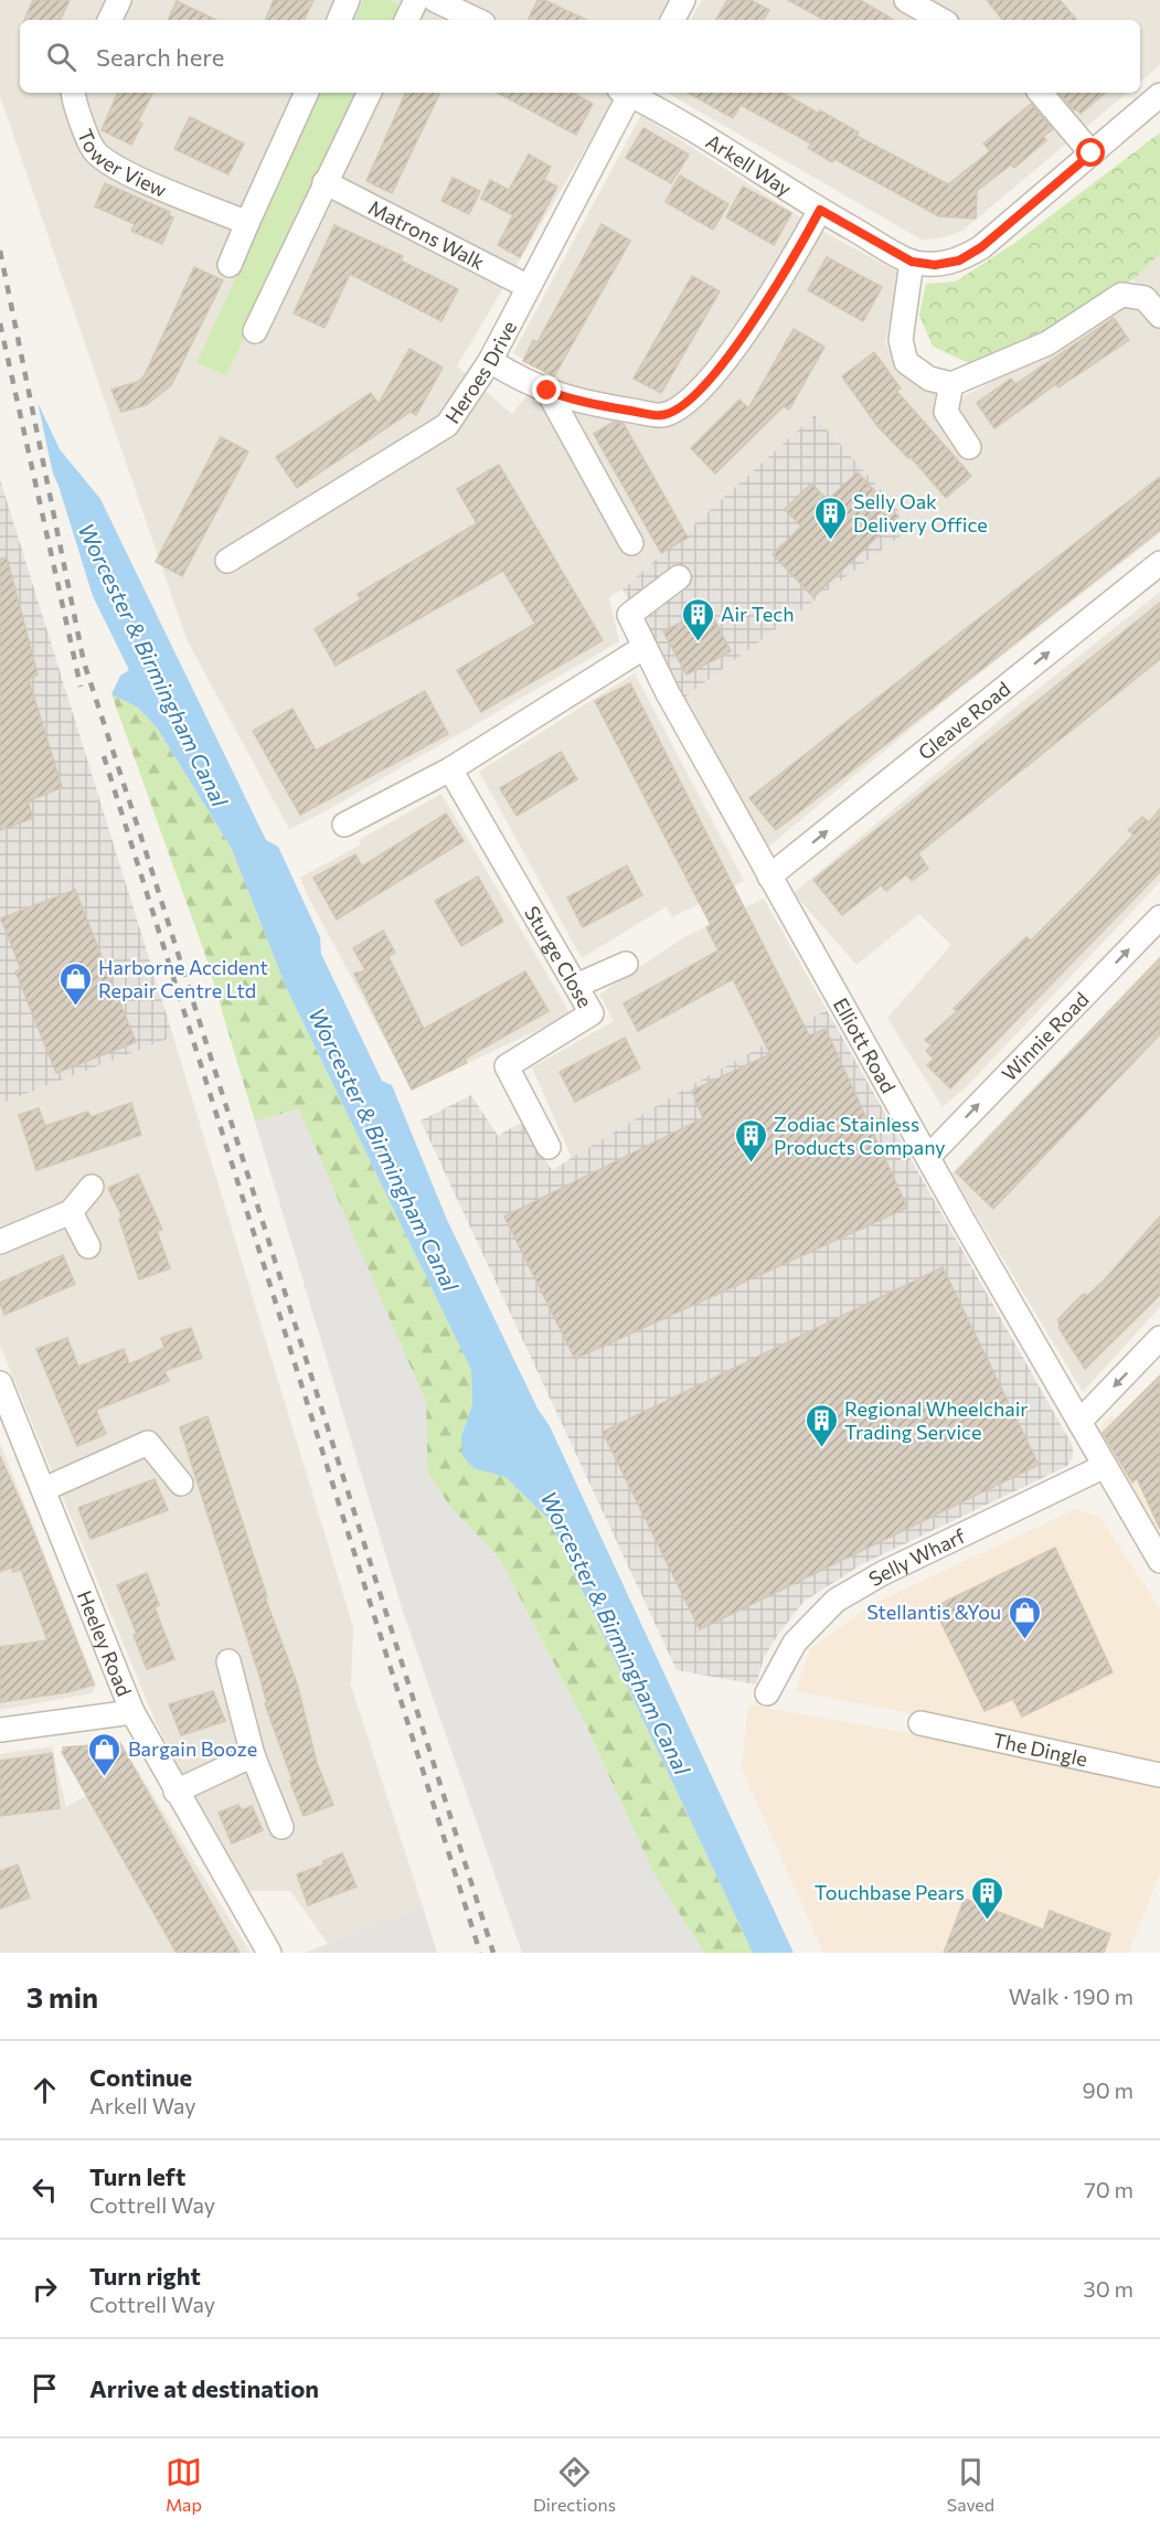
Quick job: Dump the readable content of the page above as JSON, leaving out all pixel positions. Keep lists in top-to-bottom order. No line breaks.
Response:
{"streets":{"street":["Tower View","Arkell Way","Matrons Walk","Heroes Drive","Gleave Road","Sturge Close","Winnie Road","Elliott Road","Selly Wharf","Heeley Road","The Dingle"]},"crossings":[["Matrons Walk","Heroes Drive"],["Gleave Road","Elliott Road"],["Winnie Road","Elliott Road"],["Elliott Road","Selly Wharf"]],"one_way":["Gleave Road","Winnie Road"],"water":["Worcester & Birmingham Canal"],"places":{"building":["Selly Oak Delivery Office","Air Tech","Zodiac Stainless Products Company","Regional Wheelchair Trading Service","Touchbase Pears"],"shop":["Harborne Accident Repair Centre Ltd","Stellantis &You","Bargain Booze"]},"page":{"search":"Search here","heading":["3 min","Walk · 190 m"],"list":[["Continue","Arkell Way","90 m"],["Turn left","Cottrell Way","70 m"],["Turn right","Cottrell Way","30 m"],"Arrive at destination"],"nav":["Map","Directions","Saved"]}}
